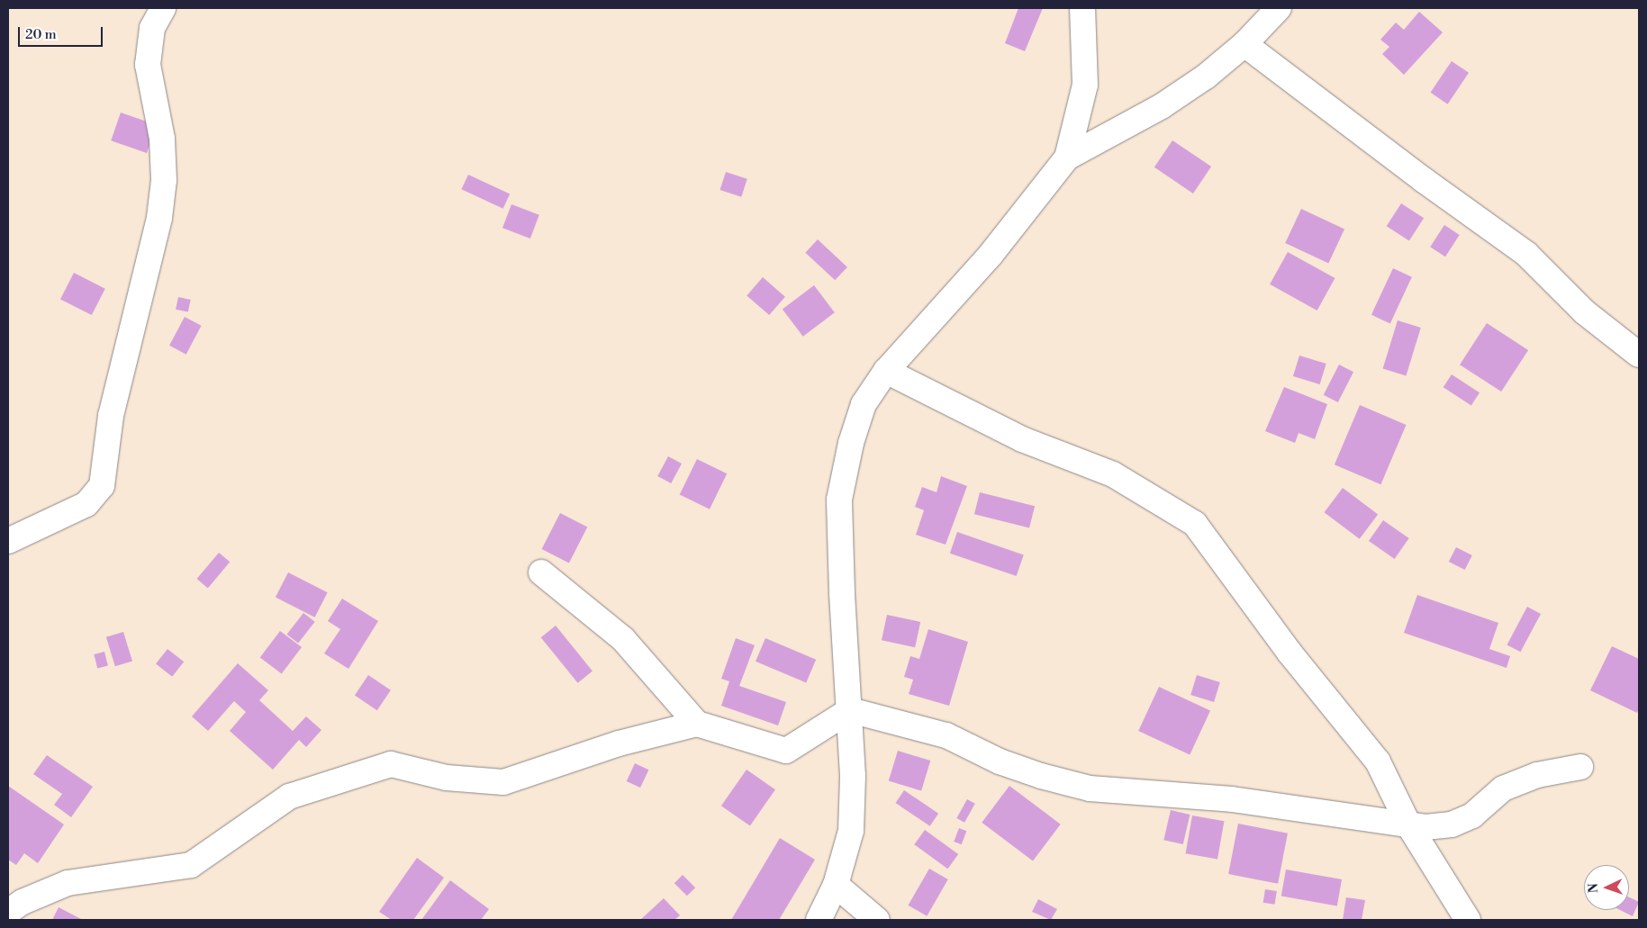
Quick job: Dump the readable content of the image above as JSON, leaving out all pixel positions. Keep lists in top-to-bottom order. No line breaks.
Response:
{"scale_bar":"20 m","north":"left"}
